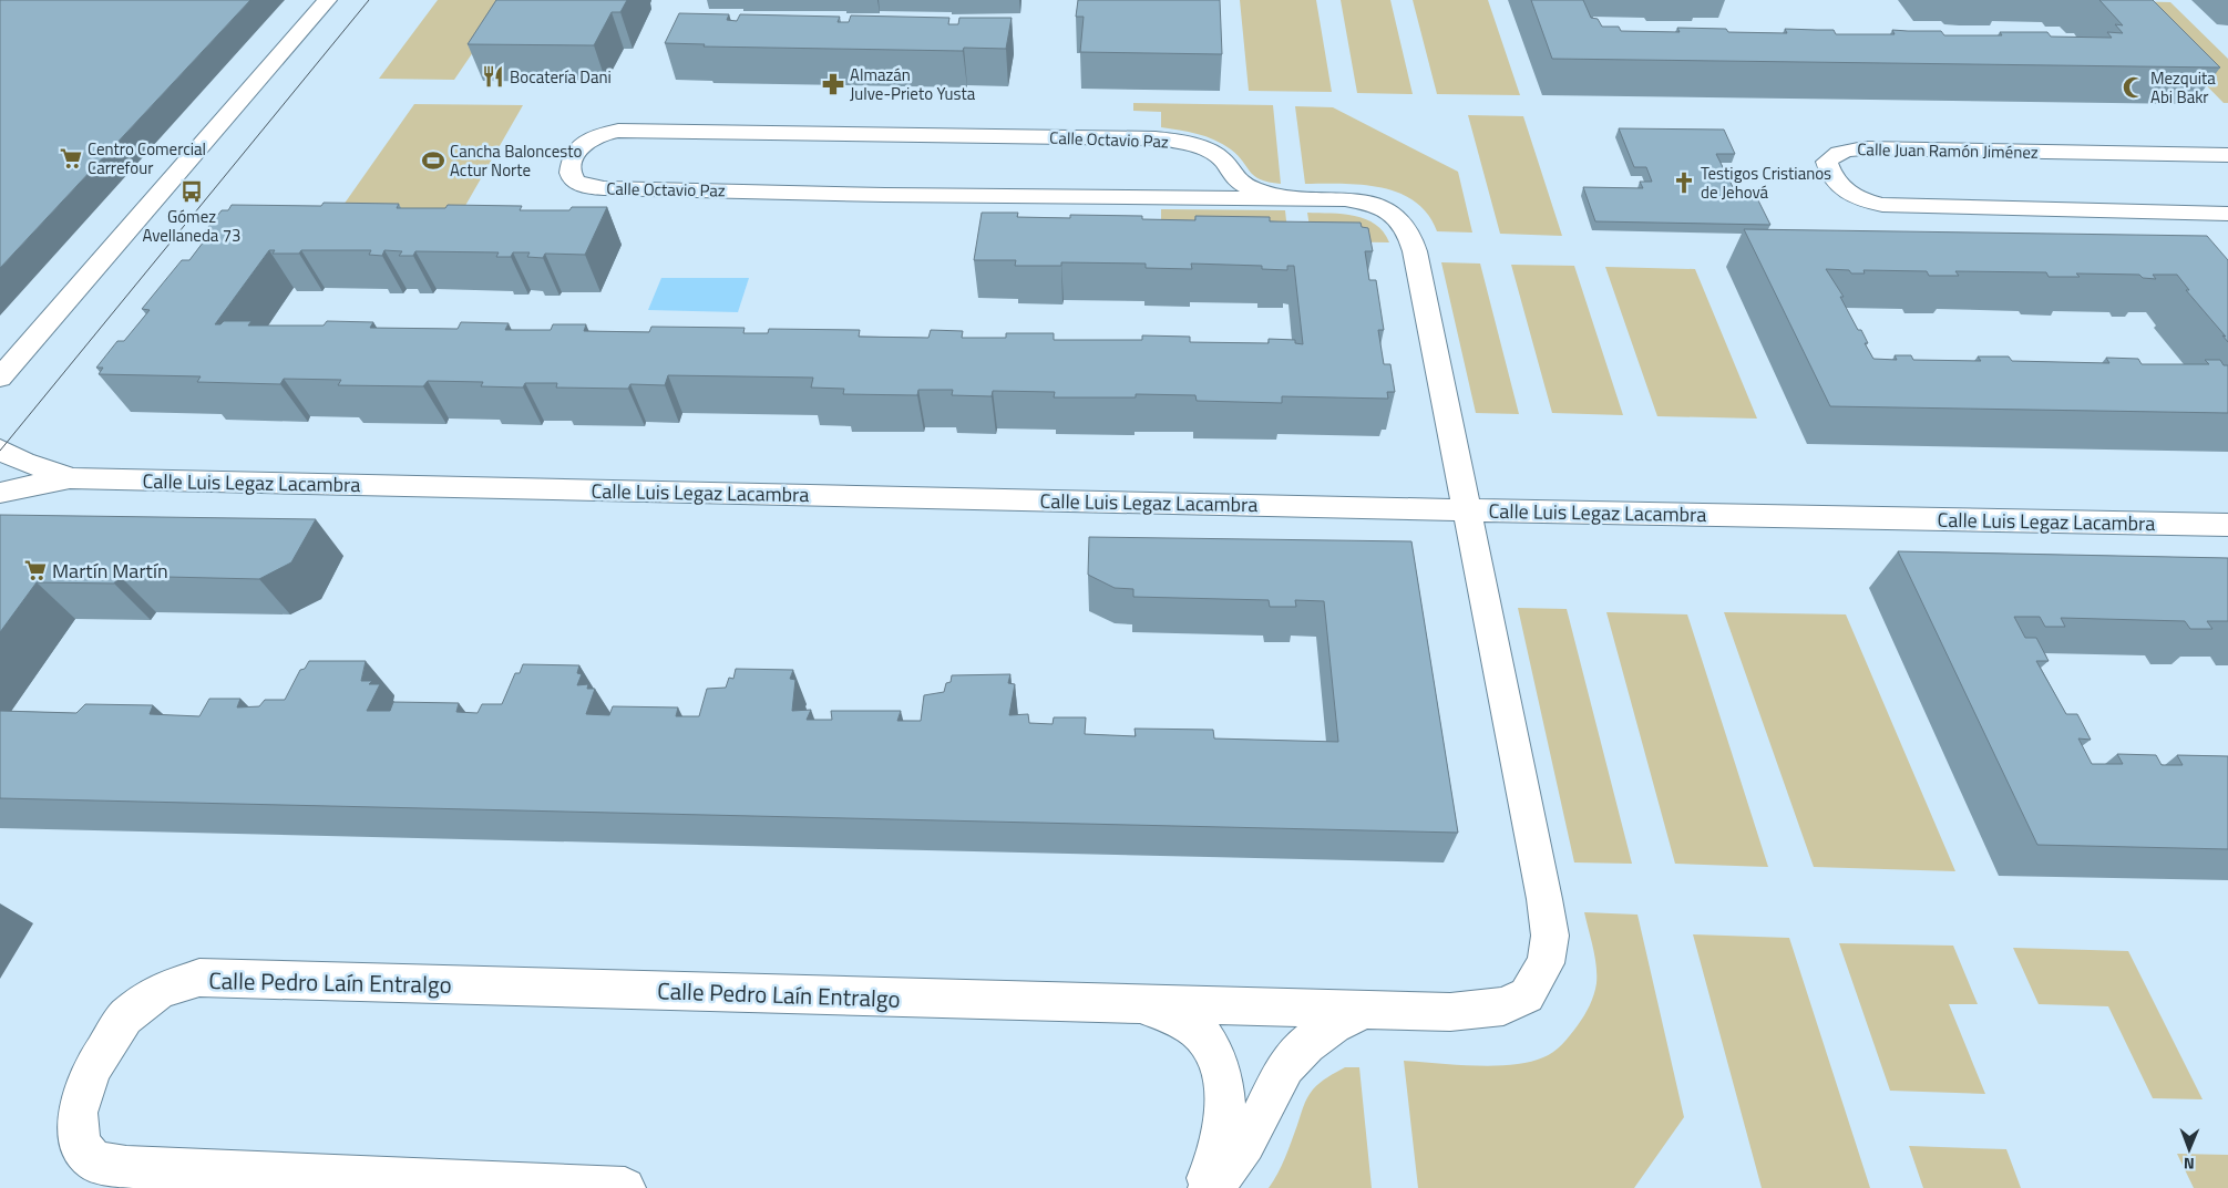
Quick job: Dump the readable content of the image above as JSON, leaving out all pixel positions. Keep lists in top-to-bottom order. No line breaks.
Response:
{"streets":{"street":["Calle Octavio Paz","Calle Juan Ramón Jiménez","Calle Luis Legaz Lacambra","Calle Pedro Laín Entralgo"]},"crossings":[["Calle Luis Legaz Lacambra","Calle Pedro Laín Entralgo"]],"places":{"restaurant":["Bocatería Dani"],"pharmacy":["Almazán Julve-Prieto Yusta"],"mosque":["Mezquita Abi Bakr"],"supermarket":["Centro Comercial Carrefour","Martín Martín"],"sports":["Cancha Baloncesto Actur Norte"],"church":["Testigos Cristianos de Jehová"],"bus stop":["Gómez Avellaneda 73"]},"north":"bottom"}
